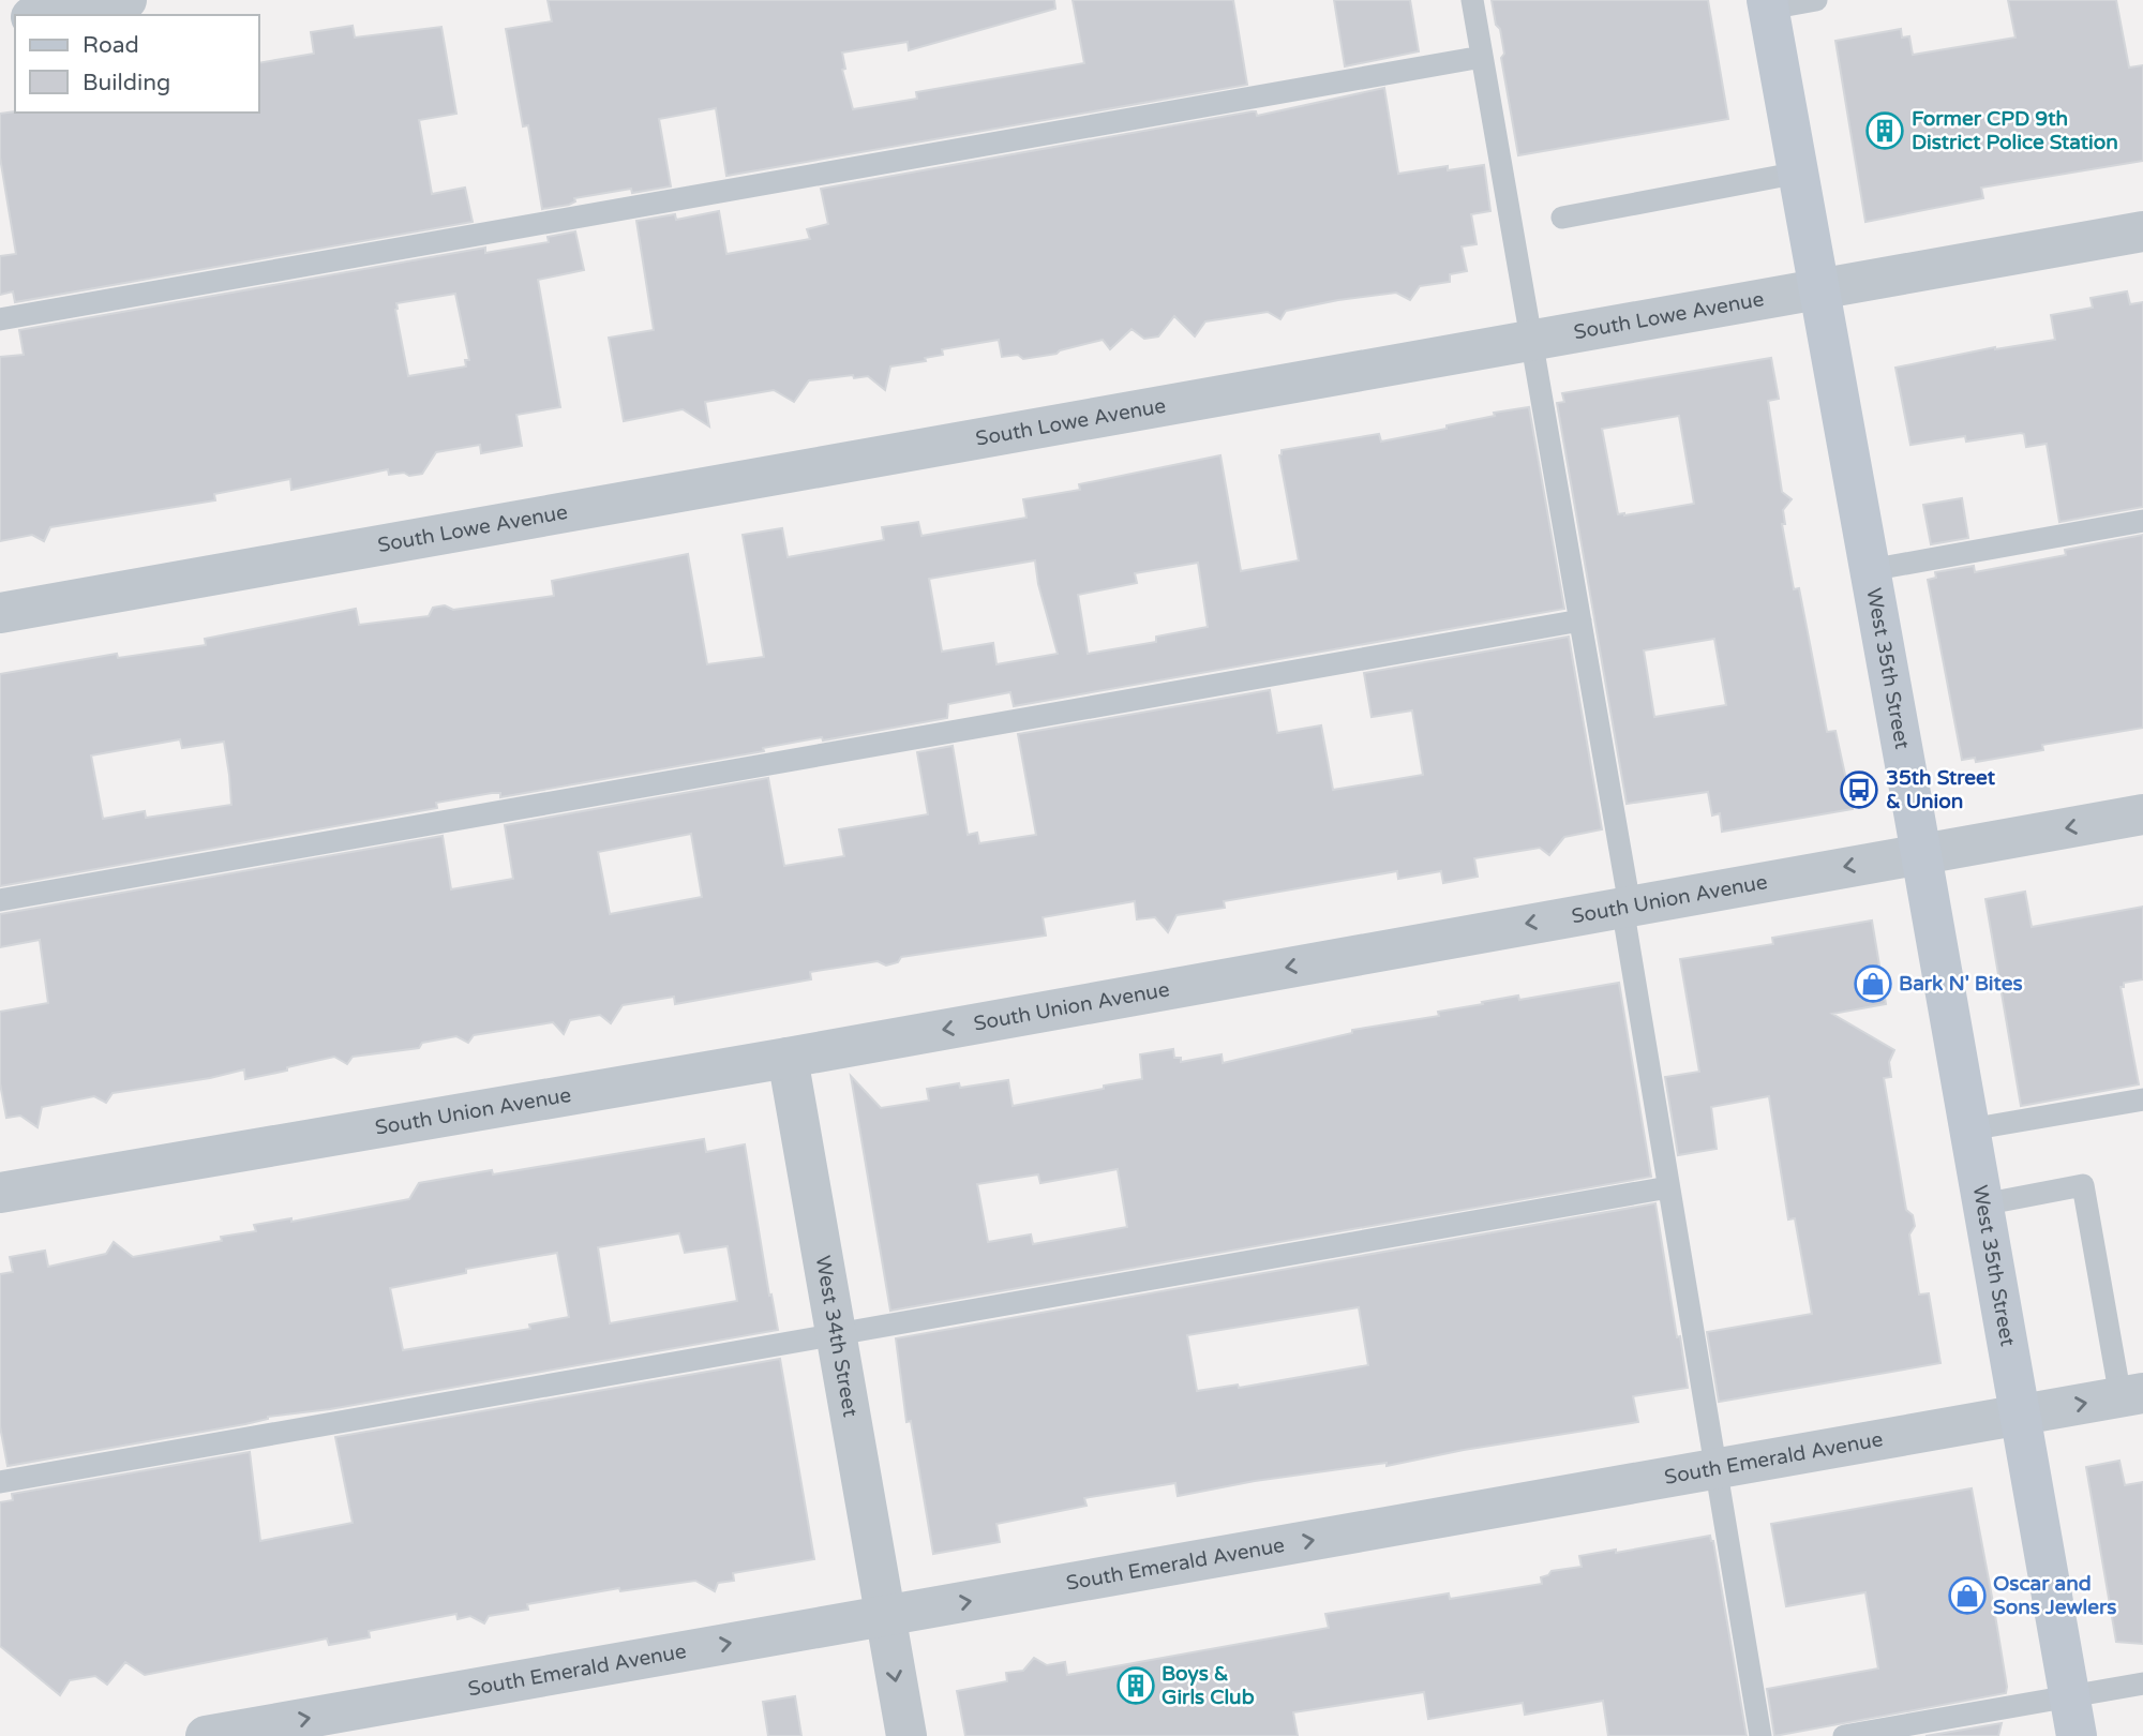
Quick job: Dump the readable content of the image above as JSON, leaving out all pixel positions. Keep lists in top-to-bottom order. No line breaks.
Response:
{"streets":{"main road":["West 35th Street"],"street":["South Lowe Avenue","South Union Avenue","West 34th Street","South Emerald Avenue"]},"crossings":[["South Lowe Avenue","West 35th Street"],["West 35th Street","South Union Avenue"],["West 35th Street","South Emerald Avenue"],["South Union Avenue","West 34th Street"],["West 34th Street","South Emerald Avenue"]],"one_way":["South Union Avenue","South Emerald Avenue"],"places":{"building":["Former CPD 9th District Police Station","Boys & Girls Club"],"bus stop":["35th Street & Union"],"shop":["Bark N' Bites","Oscar and Sons Jewlers"]},"legend":["Road","Building"]}
